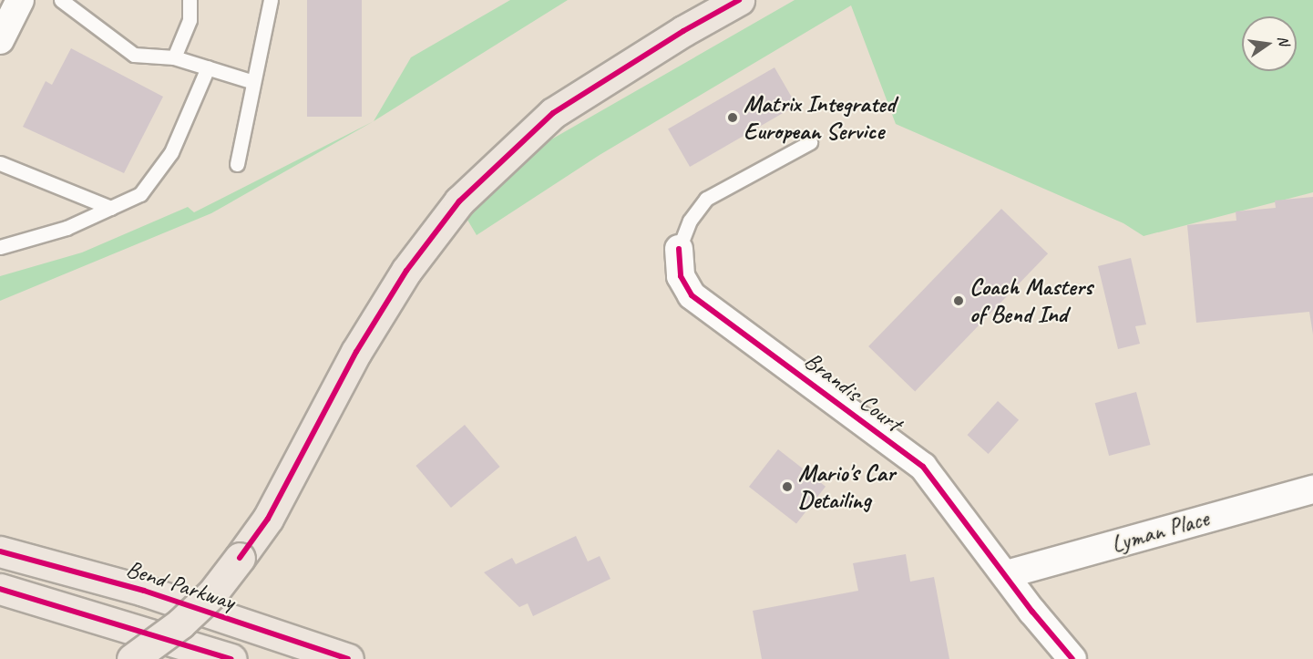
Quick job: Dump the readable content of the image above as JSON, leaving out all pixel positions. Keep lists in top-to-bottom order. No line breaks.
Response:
{"streets":{"highway":["Bend Parkway"],"street":["Brandis Court","Lyman Place"]},"crossings":[["Brandis Court","Lyman Place"]],"places":["Matrix Integrated European Service","Coach Masters of Bend Ind","Mario's Car Detailing"],"north":"right"}
